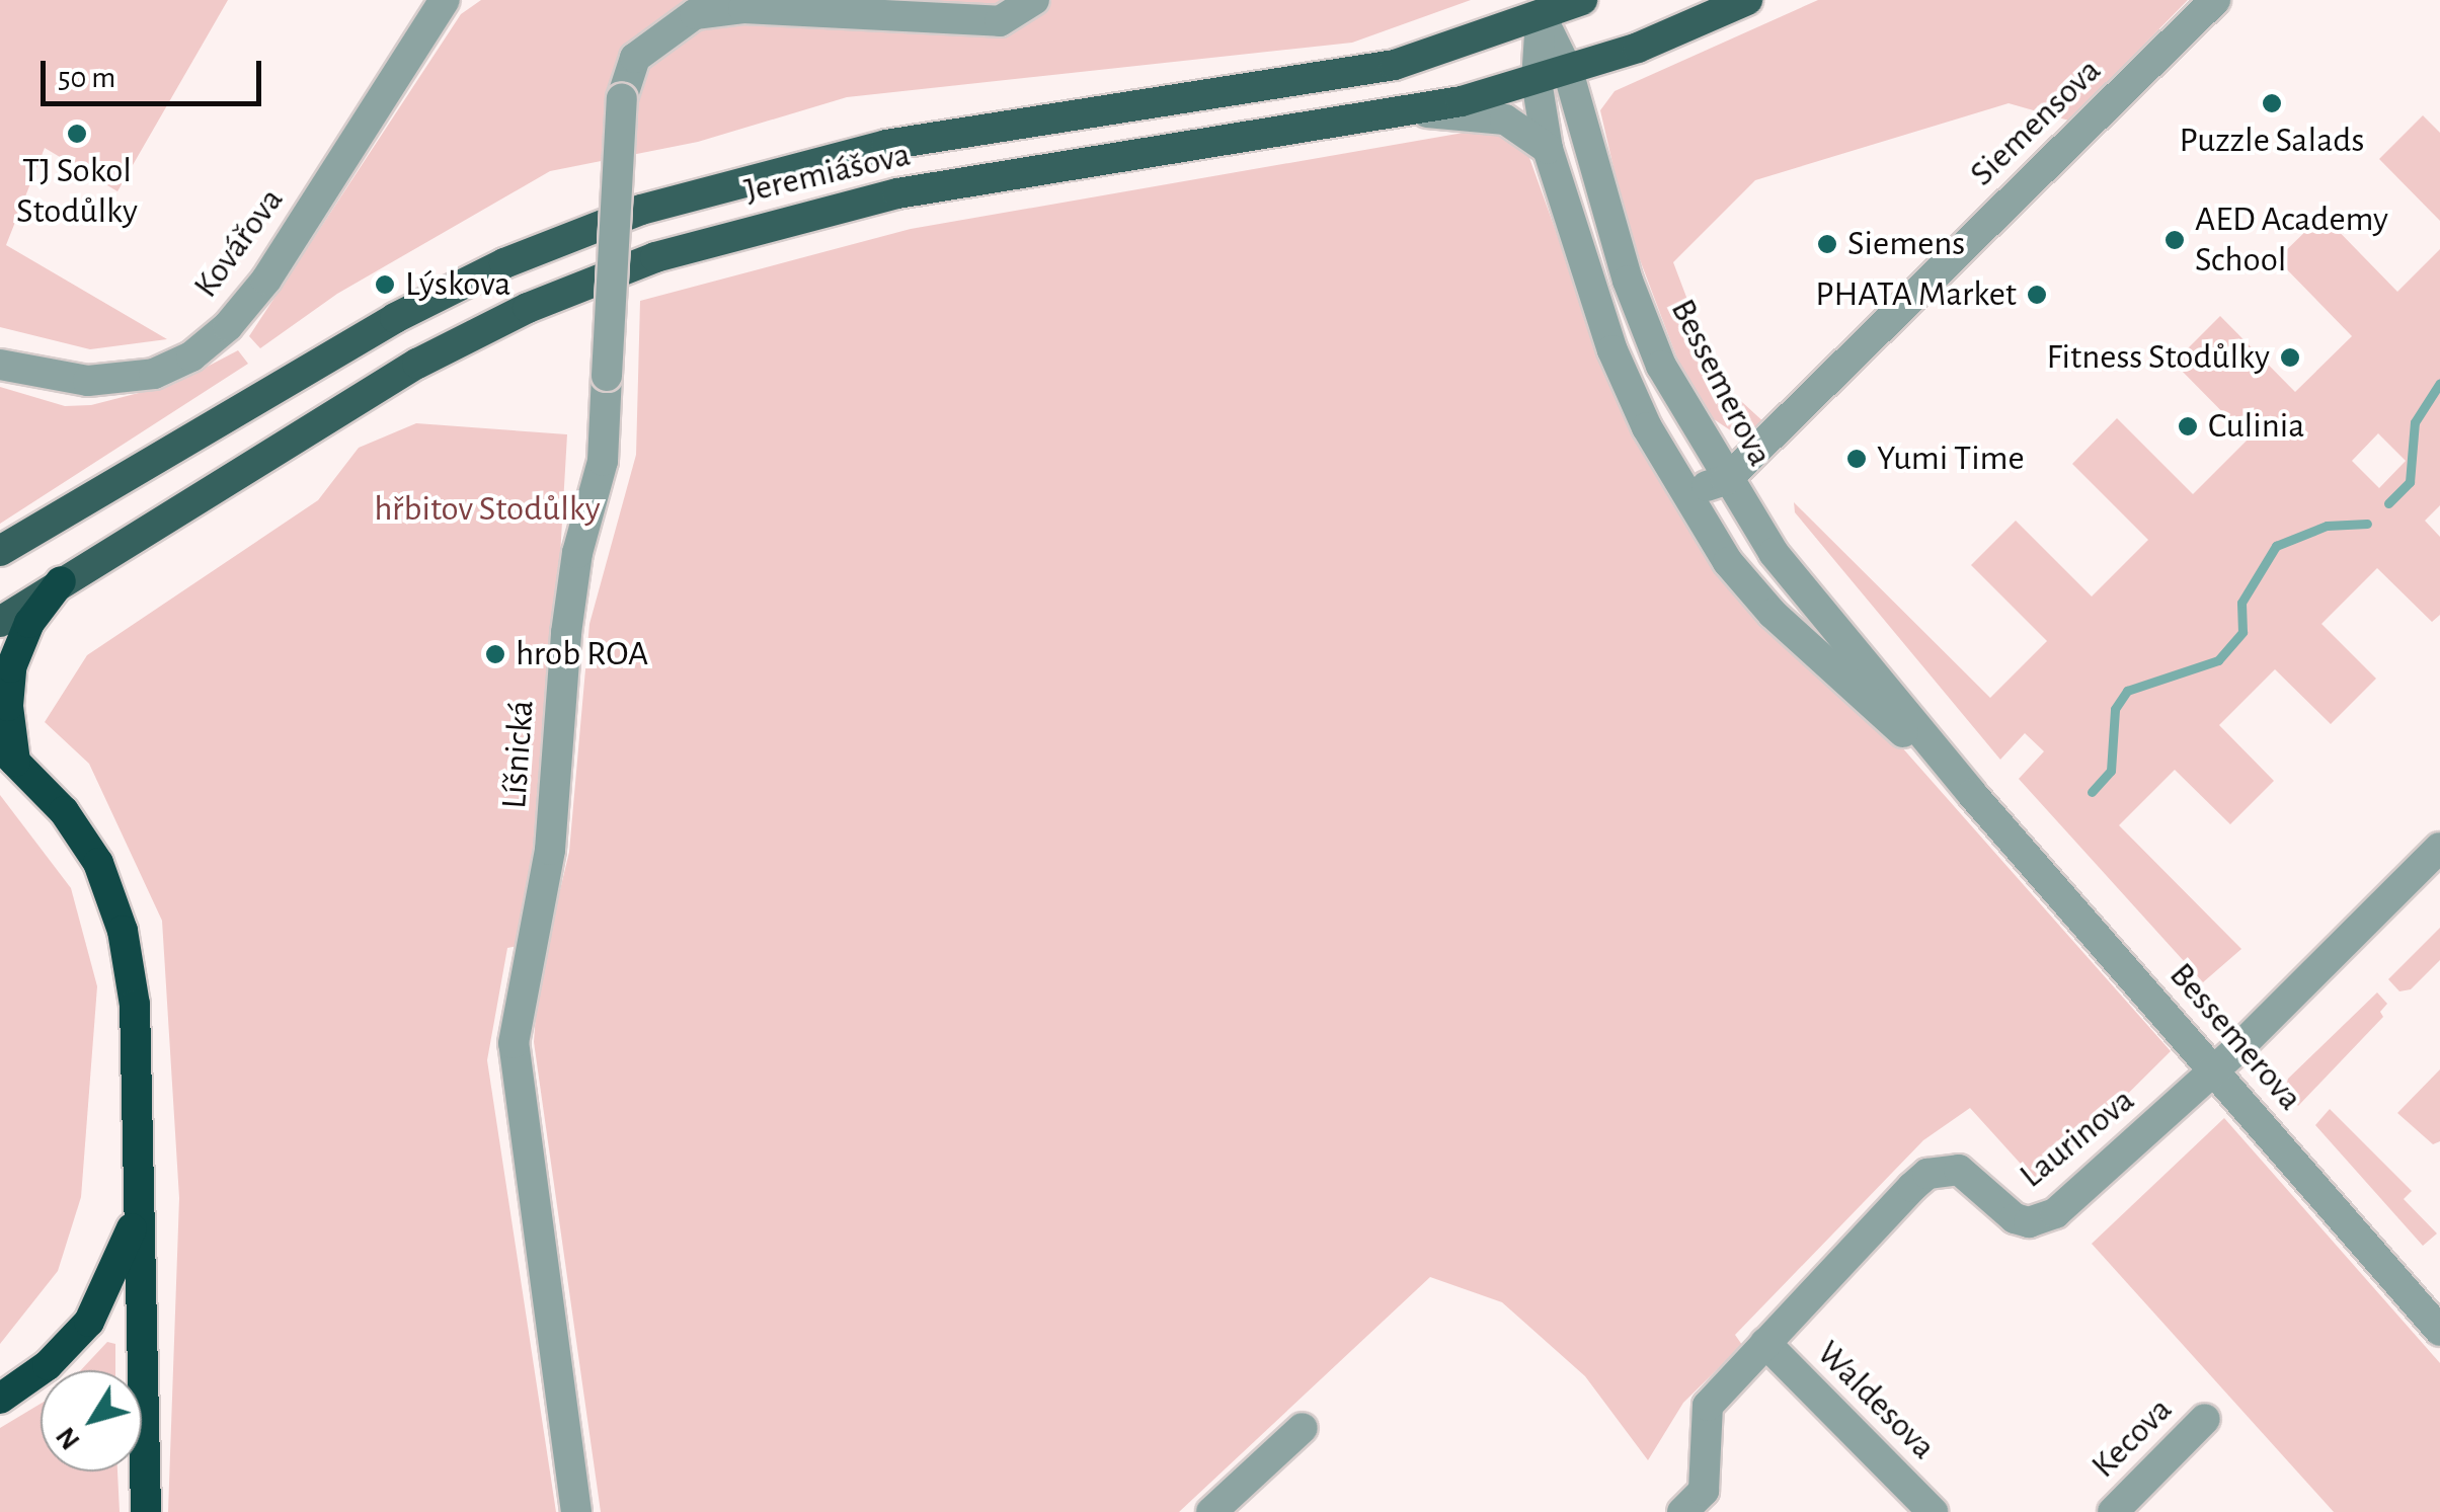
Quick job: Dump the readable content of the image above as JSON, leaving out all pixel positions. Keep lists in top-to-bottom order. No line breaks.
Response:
{"streets":{"main road":["Jeremiášova"],"street":["Siemensova","Kovářova","Bessemerova","Líšnická","Laurinova","Waldesova","Kecova"]},"crossings":[["Siemensova","Bessemerova"],["Jeremiášova","Bessemerova"],["Bessemerova","Laurinova"],["Laurinova","Waldesova"]],"parks":["hřbitov Stodůlky"],"places":["Puzzle Salads","TJ Sokol Stodůlky","AED Academy School","Siemens","Lýskova","PHATA Market","Fitness Stodůlky","Culinia","Yumi Time","hrob ROA"],"scale_bar":"50 m","north":"bottom left"}
